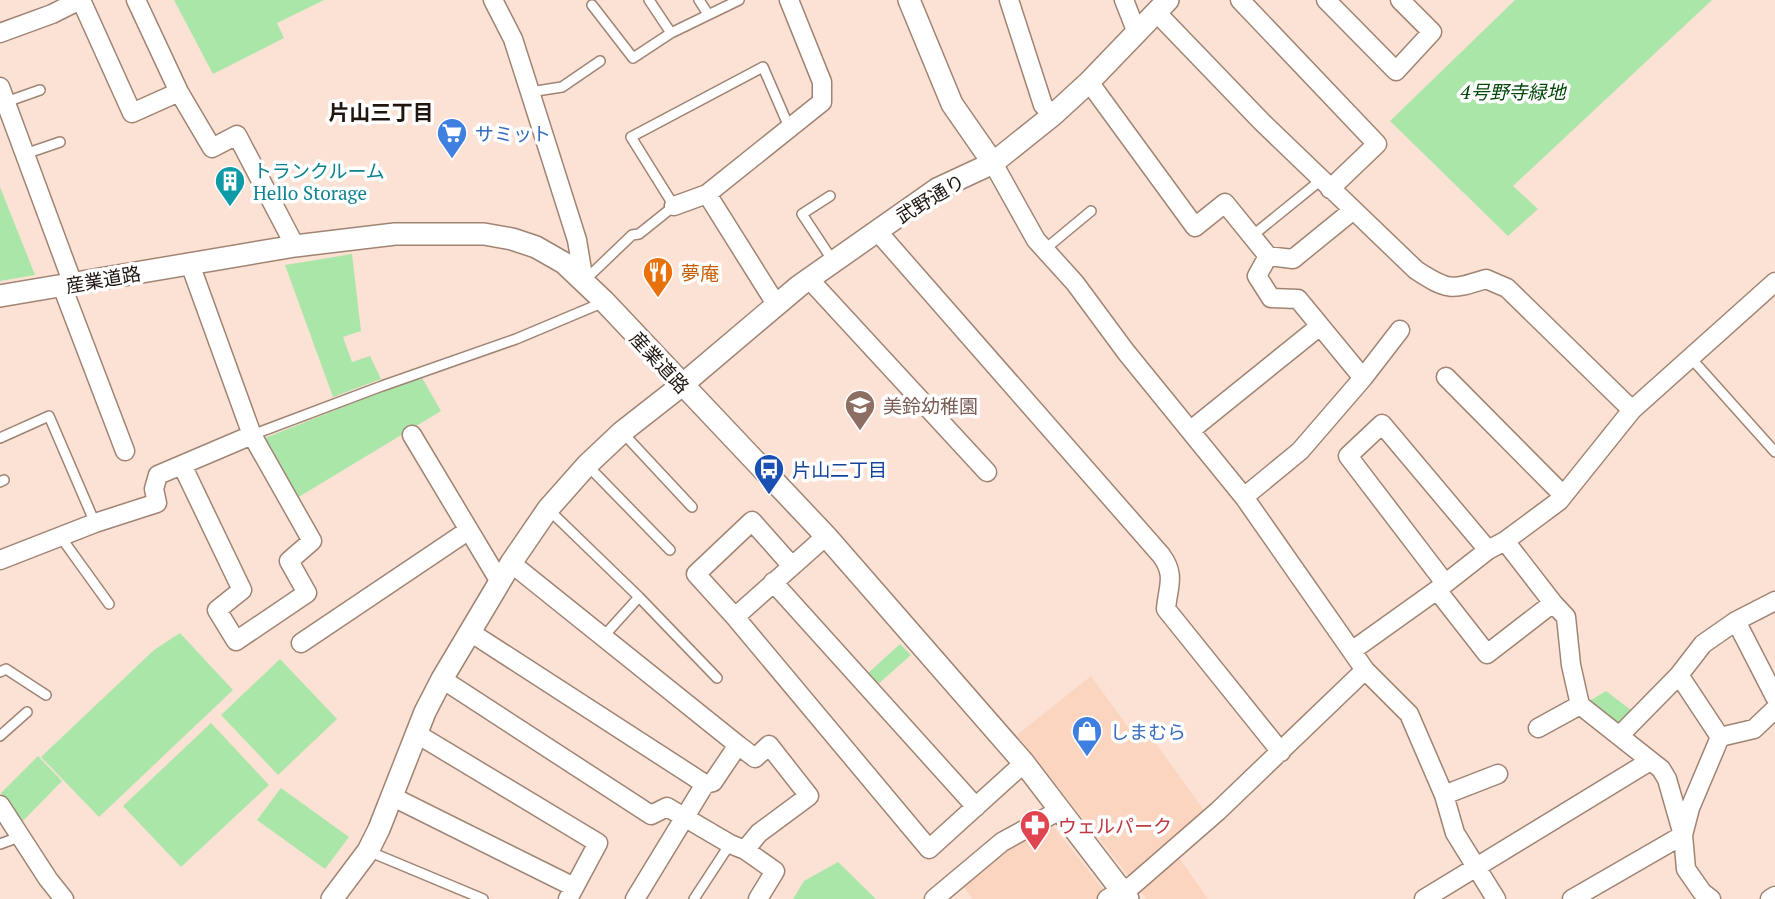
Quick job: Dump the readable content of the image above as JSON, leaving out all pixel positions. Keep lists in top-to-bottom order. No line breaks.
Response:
{"streets":{"street":["武野通り","産業道路"]},"crossings":[["武野通り","産業道路"]],"districts":["片山三丁目"],"parks":["4号野寺緑地"],"places":{"supermarket":["サミット"],"building":["トランクルーム Hello Storage"],"restaurant":["夢庵"],"school or university":["美鈴幼稚園"],"bus stop":["片山二丁目"],"shop":["しまむら"],"pharmacy":["ウェルパーク"]}}
